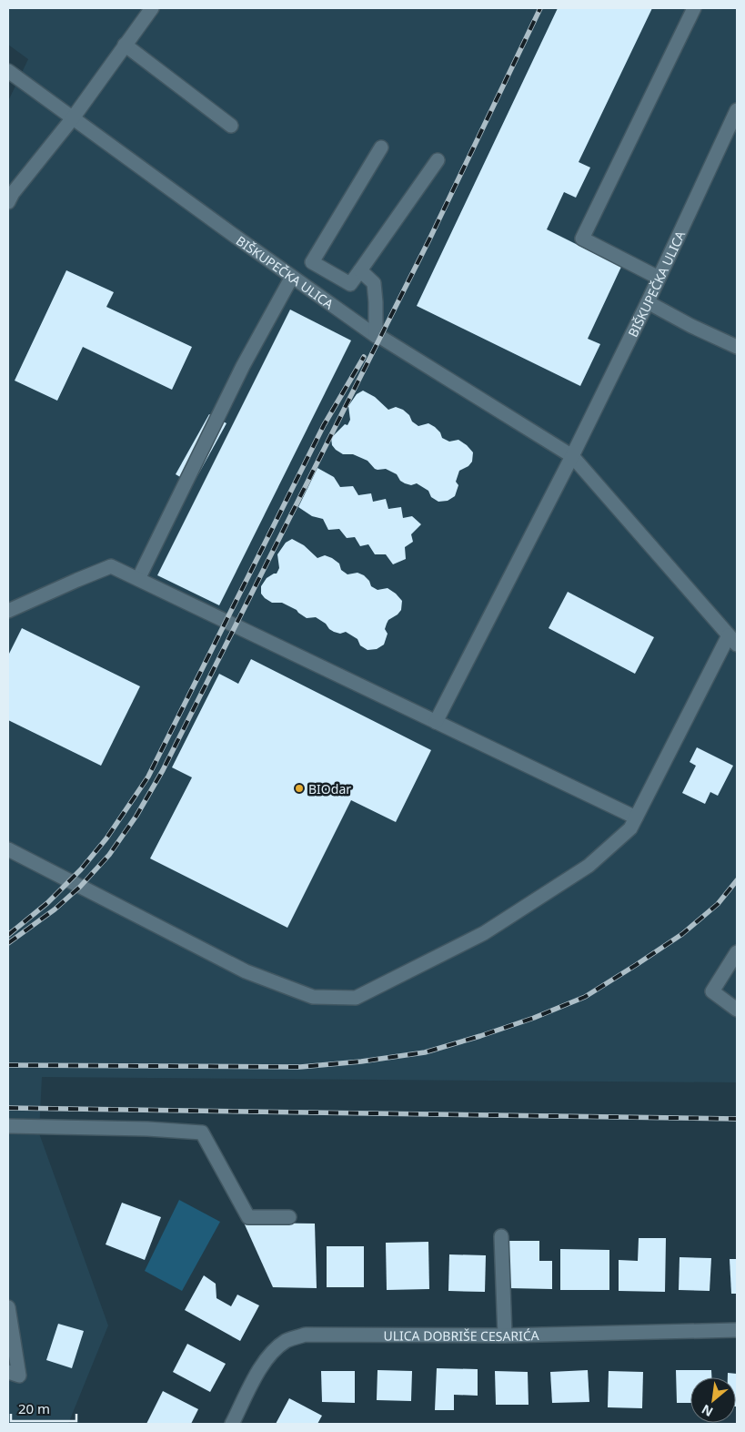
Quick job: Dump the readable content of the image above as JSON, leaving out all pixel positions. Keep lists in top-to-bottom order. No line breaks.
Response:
{"streets":{"street":["BIŠKUPEČKA ULICA","ULICA DOBRIŠE CESARIĆA"]},"places":["BIOdar"],"scale_bar":"20 m","north":"bottom left"}
